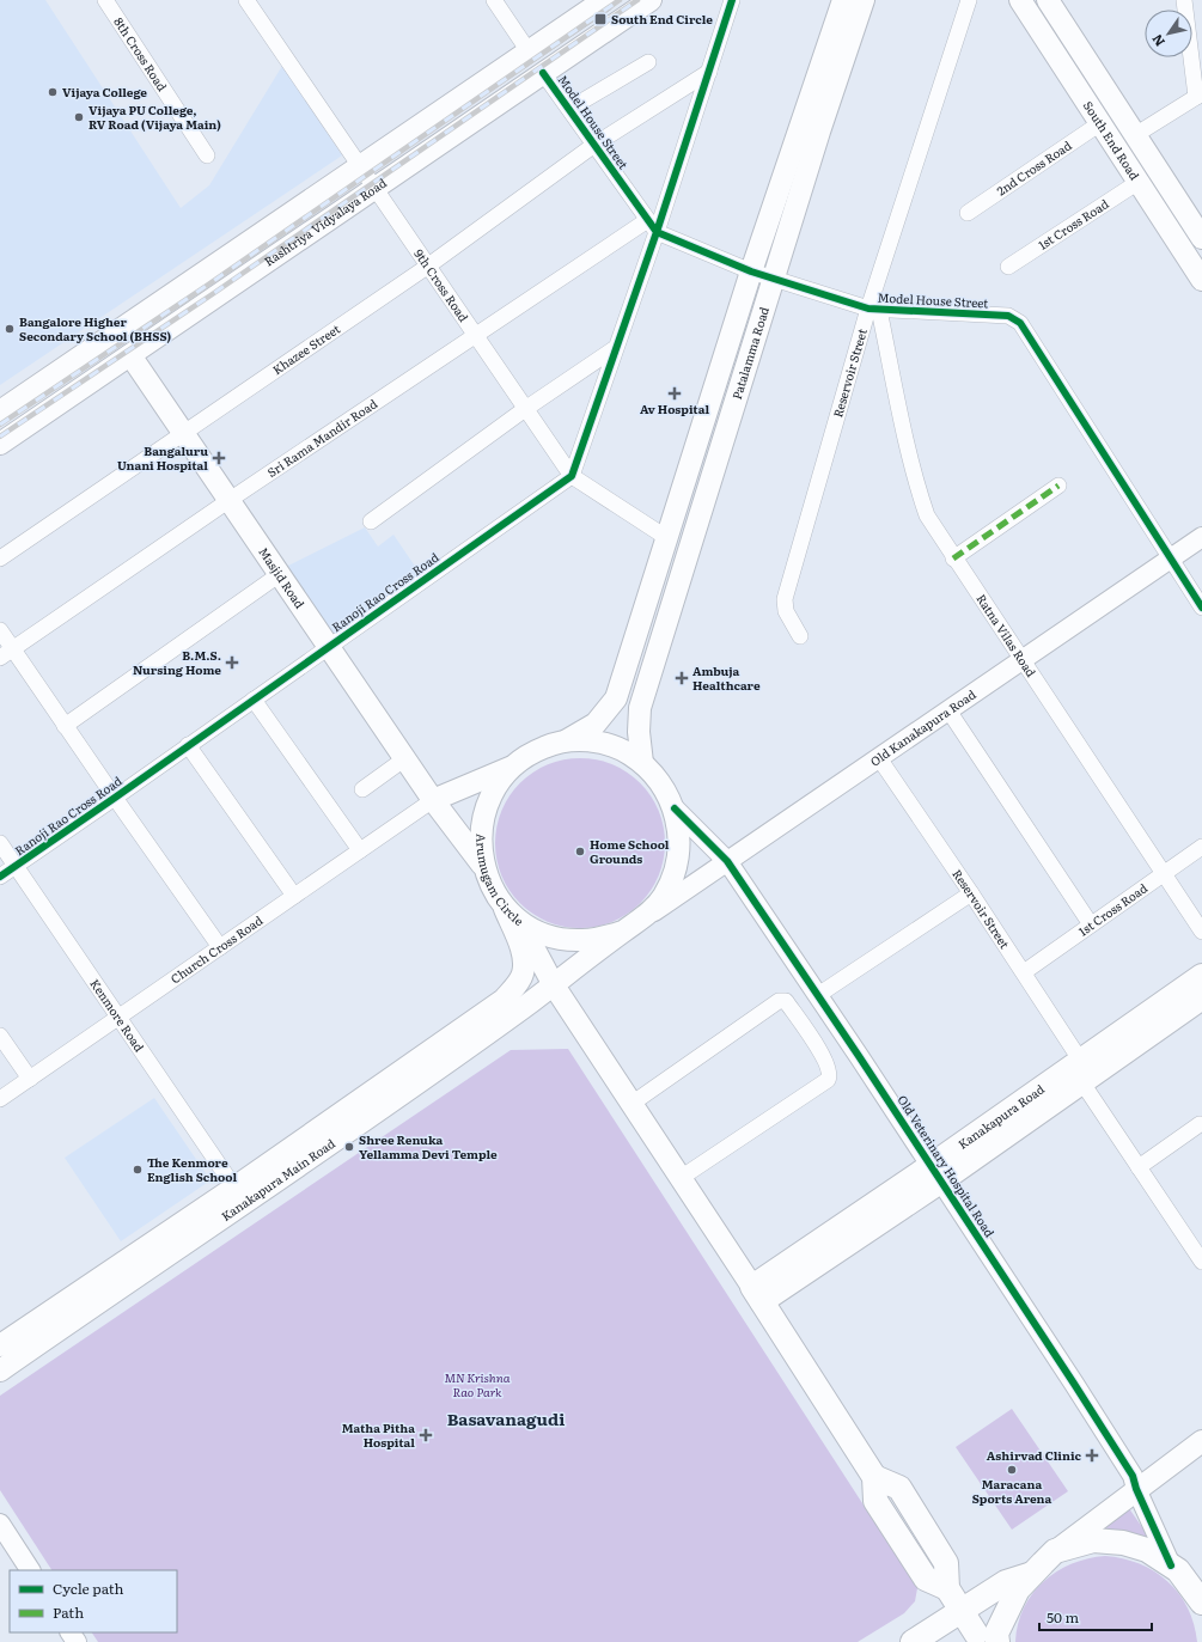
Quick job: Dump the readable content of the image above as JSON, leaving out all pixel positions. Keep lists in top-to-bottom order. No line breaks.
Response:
{"streets":{"main road":["South End Road","Rashtriya Vidyalaya Road","Patalamma Road","Masjid Road","Arumugam Circle","Kanakapura Road","Kanakapura Main Road"],"street":["8th Cross Road","Model House Street","2nd Cross Road","1st Cross Road","9th Cross Road","Khazee Street","Reservoir Street","Sri Rama Mandir Road","Ranoji Rao Cross Road","Ratna Vilas Road","Old Kanakapura Road","Church Cross Road","Kenmore Road","Old Veterinary Hospital Road"]},"crossings":[["Model House Street","Rashtriya Vidyalaya Road"],["Model House Street","Khazee Street"],["Model House Street","Patalamma Road"],["Model House Street","Reservoir Street"],["Model House Street","Sri Rama Mandir Road"],["Model House Street","Ratna Vilas Road"],["Model House Street","Old Kanakapura Road"],["South End Road","2nd Cross Road"],["South End Road","1st Cross Road"],["Rashtriya Vidyalaya Road","9th Cross Road"],["Rashtriya Vidyalaya Road","Masjid Road"],["1st Cross Road","Reservoir Street"],["1st Cross Road","Ratna Vilas Road"],["9th Cross Road","Khazee Street"],["9th Cross Road","Patalamma Road"],["9th Cross Road","Sri Rama Mandir Road"],["9th Cross Road","Ranoji Rao Cross Road"],["Khazee Street","Masjid Road"],["Patalamma Road","Arumugam Circle"],["Reservoir Street","Ratna Vilas Road"],["Reservoir Street","Old Kanakapura Road"],["Reservoir Street","Kanakapura Road"],["Sri Rama Mandir Road","Masjid Road"],["Masjid Road","Ranoji Rao Cross Road"],["Masjid Road","Arumugam Circle"],["Masjid Road","Church Cross Road"],["Ranoji Rao Cross Road","Kenmore Road"],["Ratna Vilas Road","Old Kanakapura Road"],["Old Kanakapura Road","Arumugam Circle"],["Old Kanakapura Road","Old Veterinary Hospital Road"],["Arumugam Circle","Old Veterinary Hospital Road"],["Arumugam Circle","Kanakapura Main Road"],["Church Cross Road","Kenmore Road"],["Kanakapura Road","Old Veterinary Hospital Road"]],"districts":["Basavanagudi"],"parks":["MN Krishna Rao Park"],"places":{"transit":["South End Circle"],"other":["Vijaya College","Vijaya PU College, RV Road (Vijaya Main)","Bangalore Higher Secondary School (BHSS)","Home School Grounds","Shree Renuka Yellamma Devi Temple","The Kenmore English School","Maracana Sports Arena"],"health":["Av Hospital","Bangaluru Unani Hospital","B.M.S. Nursing Home","Ambuja Healthcare","Matha Pitha Hospital","Ashirvad Clinic"]},"legend":["Cycle path","Path"],"scale_bar":"50 m","north":"bottom left"}
